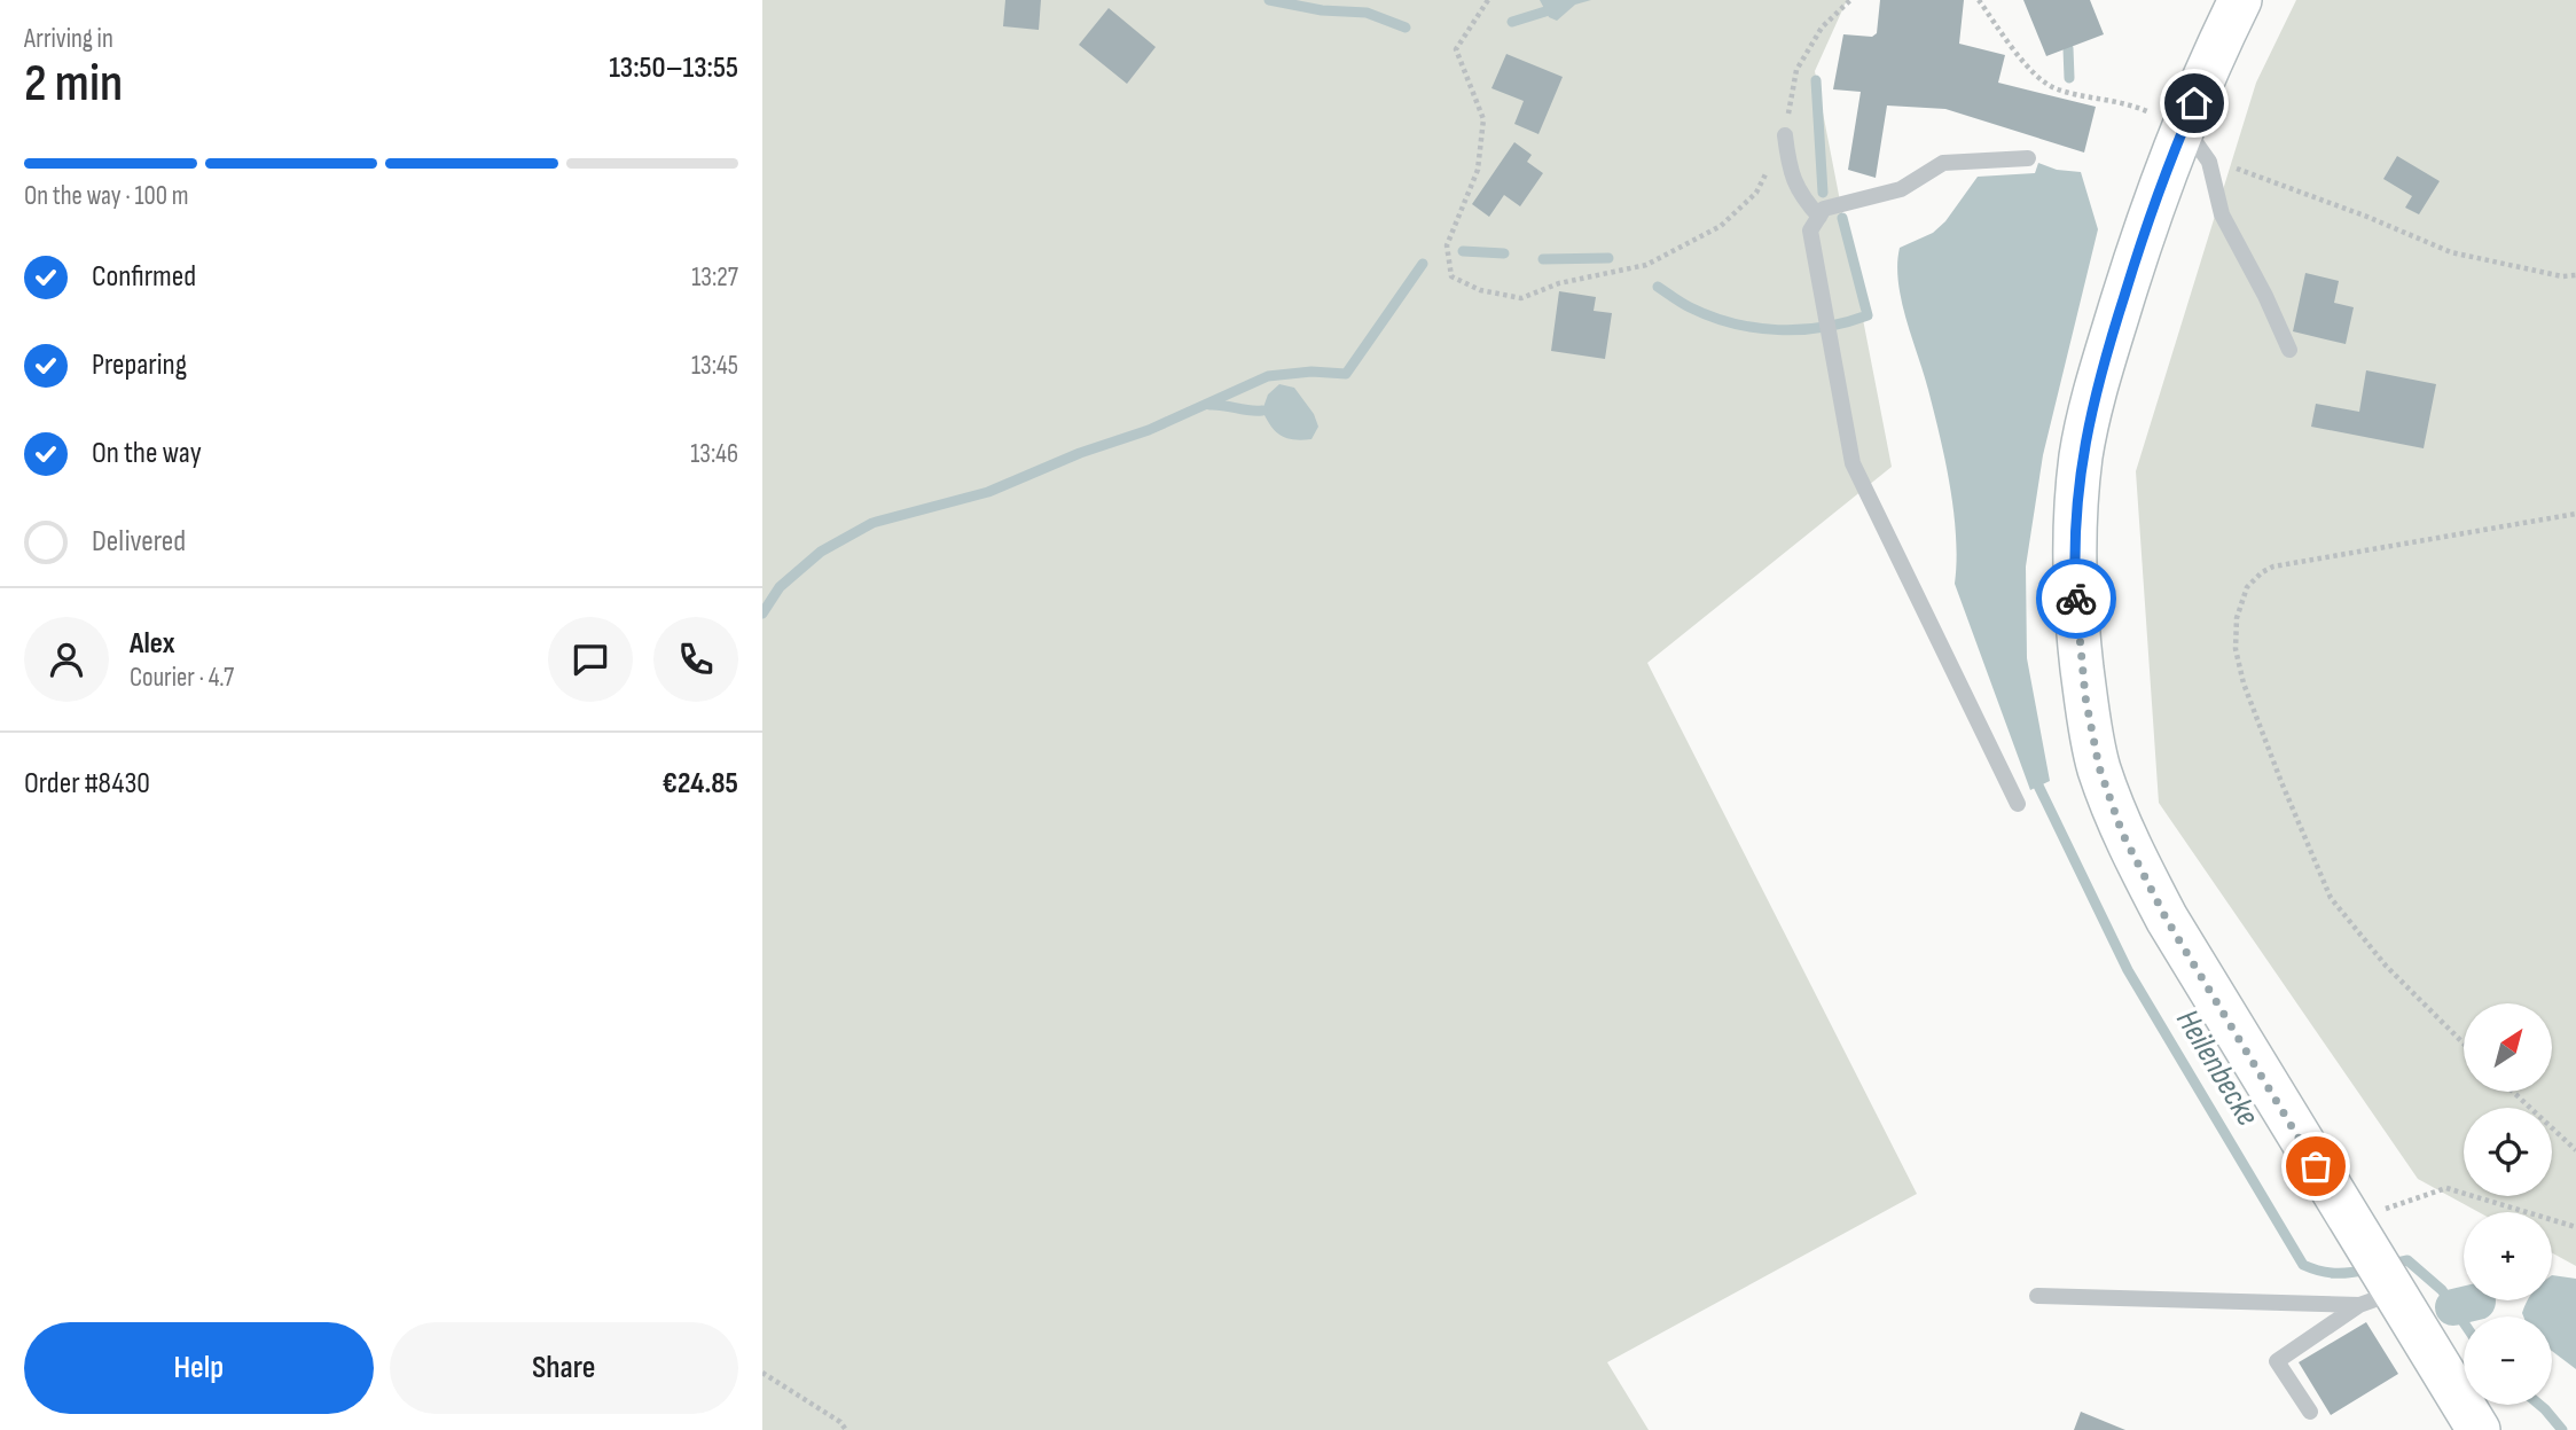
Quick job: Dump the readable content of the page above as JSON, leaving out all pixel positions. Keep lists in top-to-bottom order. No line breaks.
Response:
{"water":["Heilenbecke"],"north":"top right","page":{"heading":["2 min","Arriving in","13:50–13:55"],"panel":["Alex","Courier · 4.7","Order #8430","€24.85"],"bar":"On the way · 100 m","list":[["Confirmed","13:27"],["Preparing","13:45"],["On the way","13:46"],"Delivered"],"map_buttons":["+","−"],"buttons":["Help","Share"]}}
